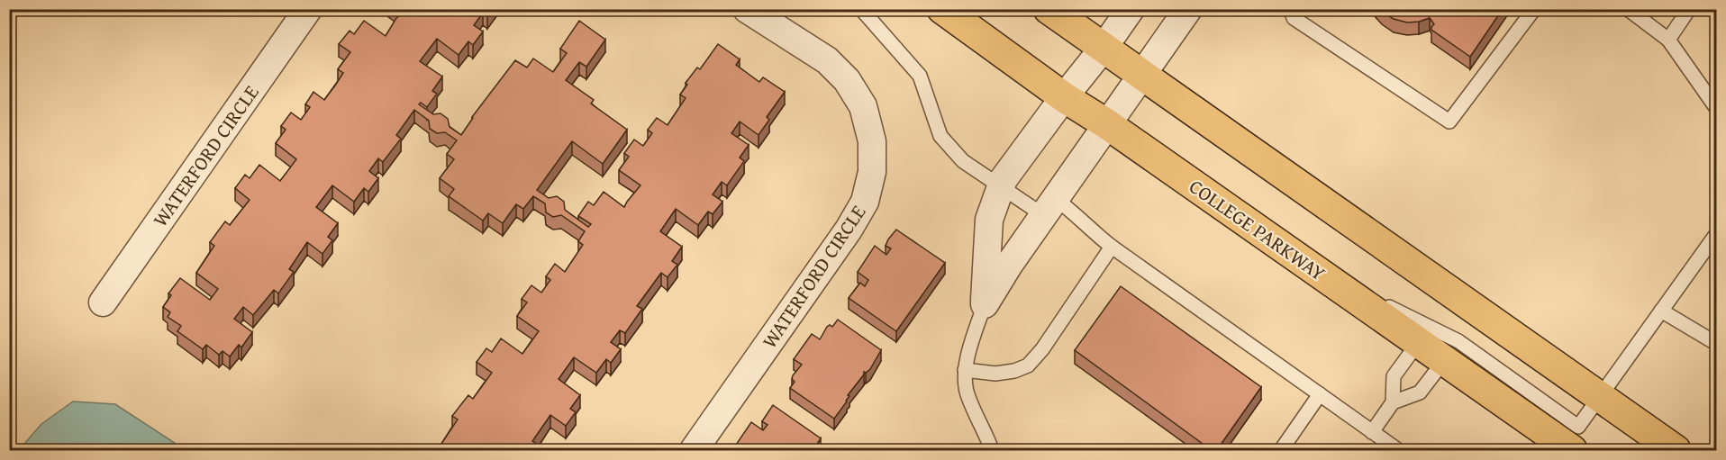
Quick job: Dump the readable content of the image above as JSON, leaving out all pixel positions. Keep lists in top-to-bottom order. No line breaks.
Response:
{"streets":{"main road":["COLLEGE PARKWAY"],"street":["WATERFORD CIRCLE"]}}
